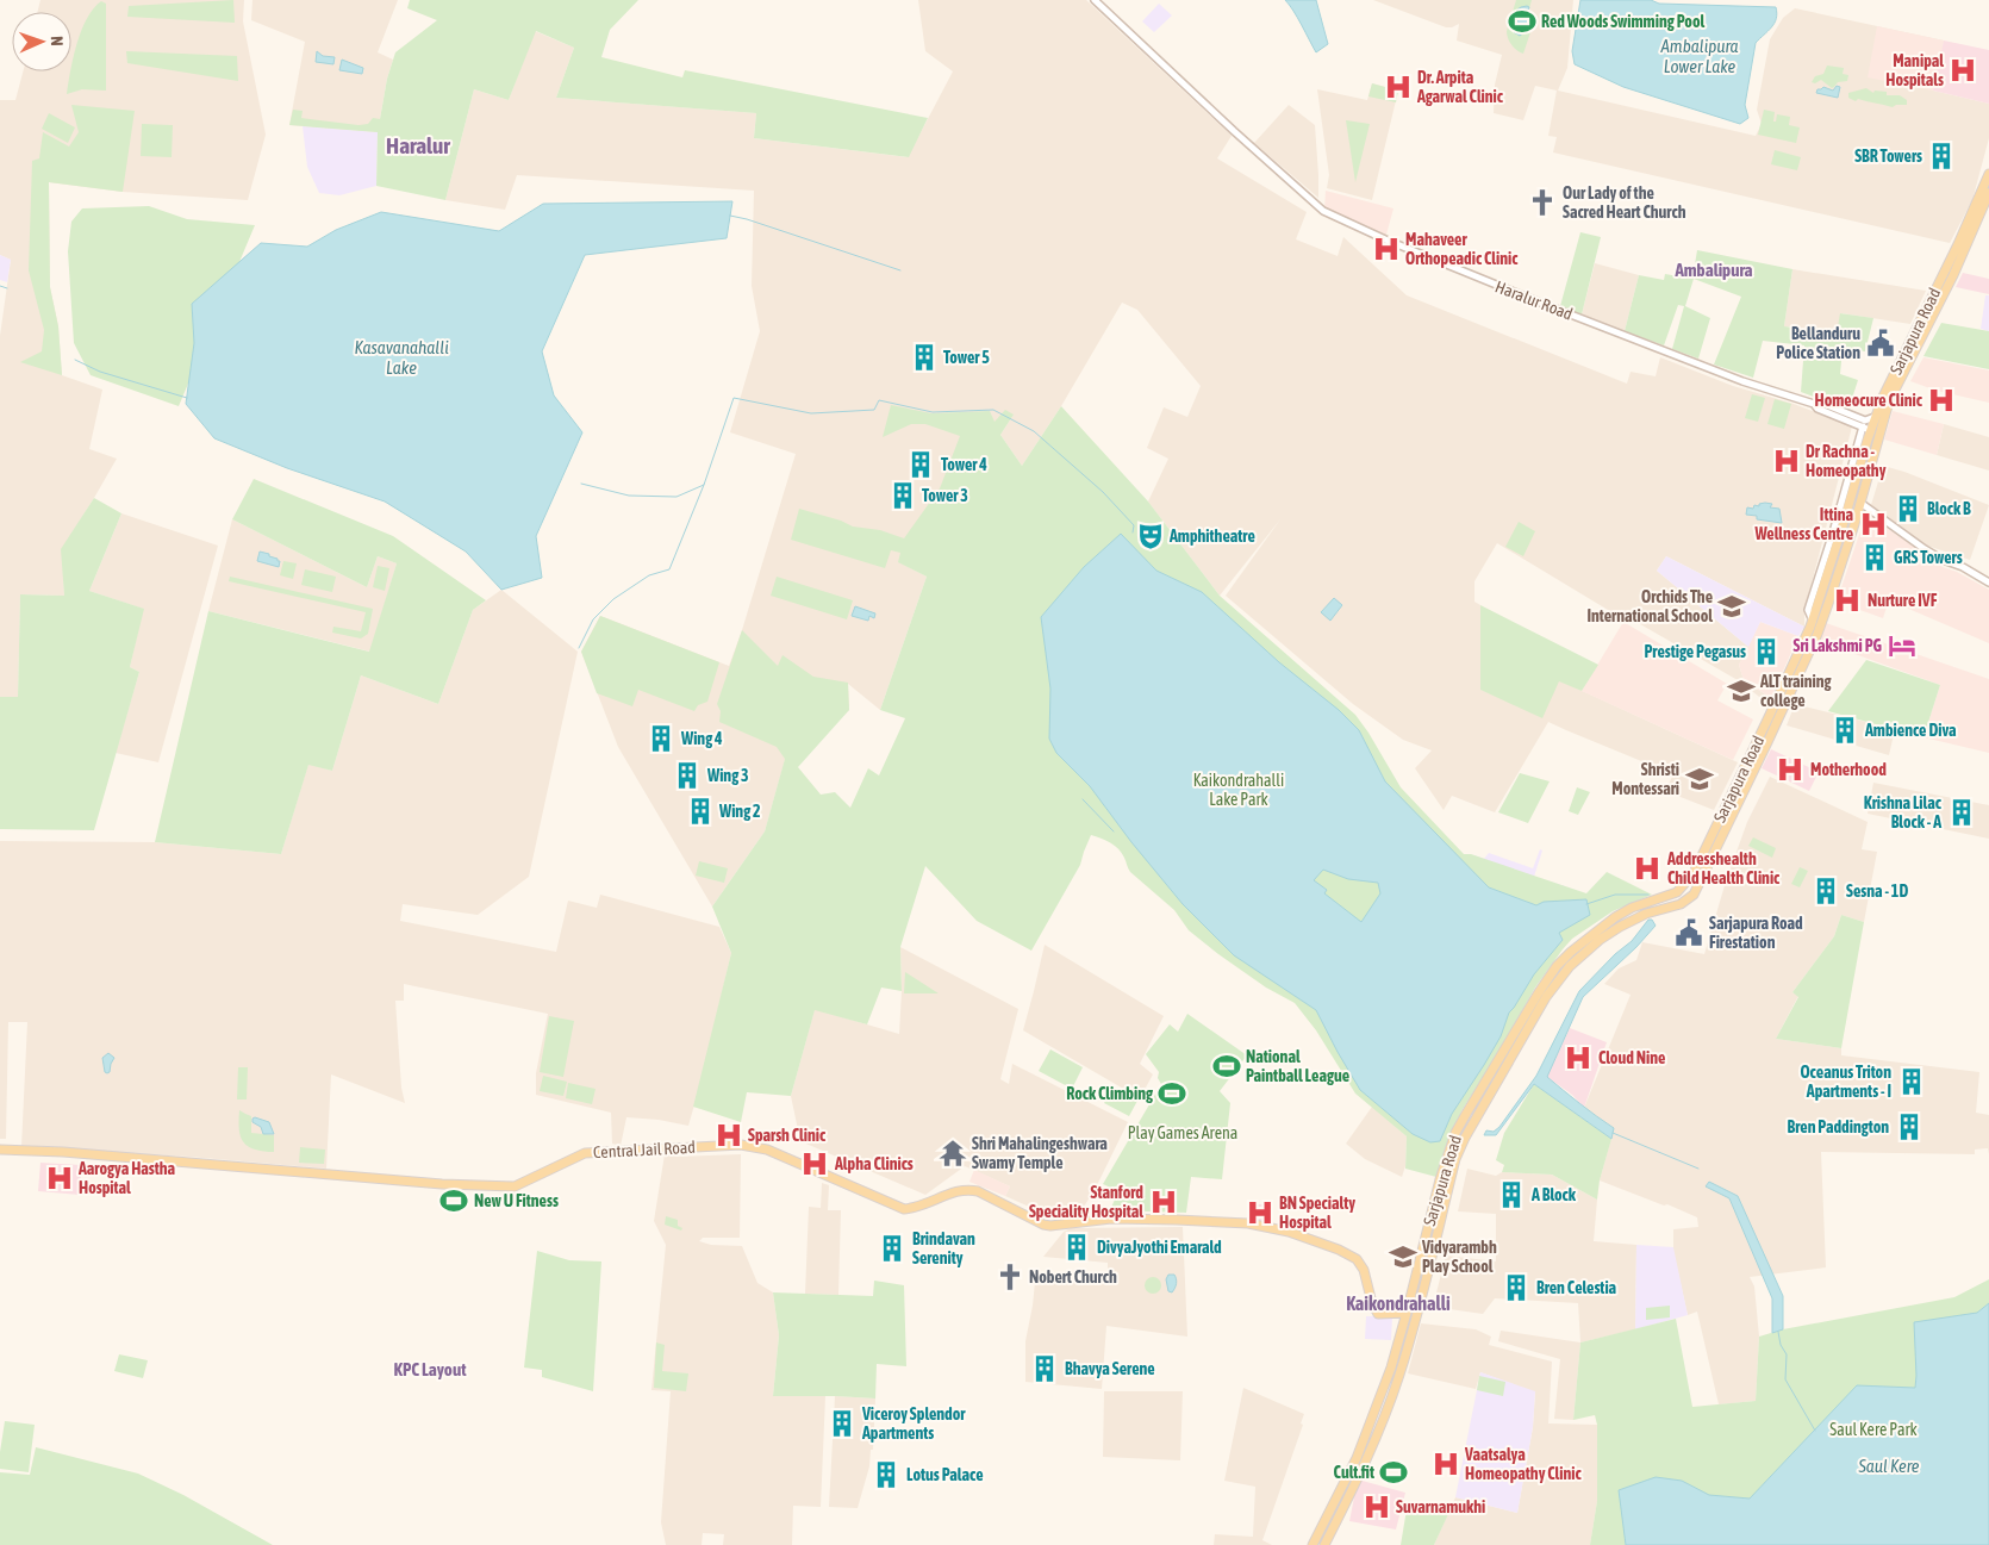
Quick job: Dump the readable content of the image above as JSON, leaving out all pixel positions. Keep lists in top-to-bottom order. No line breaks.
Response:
{"streets":{"main road":["Sarjapura Road","Central Jail Road"],"street":["Haralur Road"]},"crossings":[["Haralur Road","Sarjapura Road"],["Sarjapura Road","Central Jail Road"]],"districts":["Haralur","Ambalipura","Kaikondrahalli","KPC Layout"],"water":["Ambalipura Lower Lake","Kasavanahalli Lake","Saul Kere"],"parks":["Kaikondrahalli Lake Park","Play Games Arena","Saul Kere Park"],"places":{"sports":["Red Woods Swimming Pool","National Paintball League","Rock Climbing","New U Fitness","Cult.fit"],"hospital":["Manipal Hospitals","Dr. Arpita Agarwal Clinic","Mahaveer Orthopeadic Clinic","Homeocure Clinic","Dr Rachna - Homeopathy","Ittina Wellness Centre","Nurture IVF","Motherhood","Addresshealth Child Health Clinic","Cloud Nine","Sparsh Clinic","Alpha Clinics","Aarogya Hastha Hospital","Stanford Speciality Hospital","BN Specialty Hospital","Vaatsalya Homeopathy Clinic","Suvarnamukhi"],"building":["SBR Towers","Tower 5","Tower 4","Tower 3","Block B","GRS Towers","Prestige Pegasus","Ambience Diva","Wing 4","Wing 3","Wing 2","Krishna Lilac Block - A","Sesna - 1D","Oceanus Triton Apartments - I","Bren Paddington","A Block","DivyaJyothi Emarald","Brindavan Serenity","Bren Celestia","Bhavya Serene","Viceroy Splendor Apartments","Lotus Palace"],"church":["Our Lady of the Sacred Heart Church","Nobert Church"],"public building":["Bellanduru Police Station","Sarjapura Road Firestation"],"theatre":["Amphitheatre"],"school or university":["Orchids The International School","ALT training college","Shristi Montessari","Vidyarambh Play School"],"hotel":["Sri Lakshmi PG"],"temple":["Shri Mahalingeshwara Swamy Temple"]},"north":"right"}
